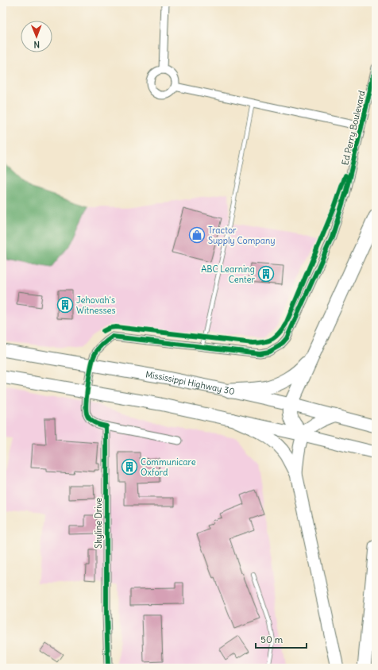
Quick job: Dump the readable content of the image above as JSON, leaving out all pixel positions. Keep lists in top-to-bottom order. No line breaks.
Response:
{"streets":{"main road":["Mississippi Highway 30"],"street":["Ed Perry Boulevard","Skyline Drive"]},"crossings":[["Ed Perry Boulevard","Mississippi Highway 30"]],"places":{"shop":["Tractor Supply Company"],"building":["ABC Learning Center","Jehovah's Witnesses","Communicare Oxford"]},"scale_bar":"50 m","north":"bottom"}
